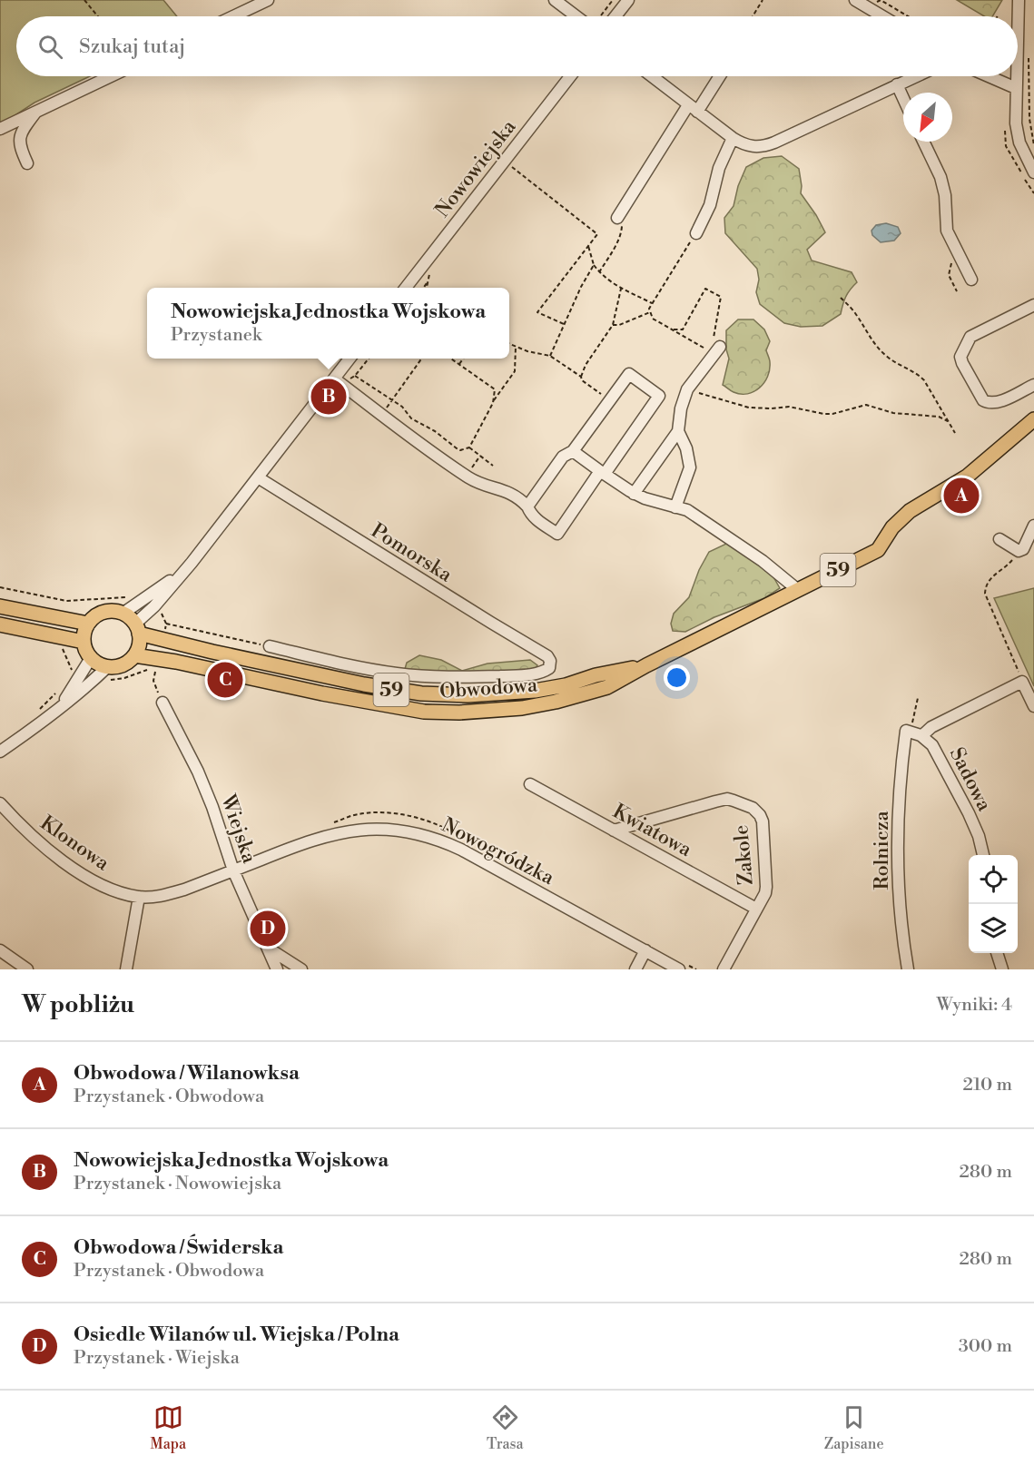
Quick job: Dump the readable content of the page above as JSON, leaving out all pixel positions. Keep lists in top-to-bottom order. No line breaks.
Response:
{"streets":{"main road":["59","Obwodowa"],"street":["Nowowiejska","Pomorska","Sadowa","Wiejska","Kwiatowa","Klonowa","Nowogródzka","Rolnicza","Zakole"]},"crossings":[["Sadowa","Rolnicza"],["Wiejska","Nowogródzka"],["Kwiatowa","Zakole"],["Klonowa","Nowogródzka"]],"north":"bottom left","page":{"search":"Szukaj tutaj","popup":["Nowowiejska Jednostka Wojskowa","Przystanek"],"pins":["B","A","C","D"],"heading":["W pobliżu","Wyniki: 4"],"list":[{"mark":"A","name":"Obwodowa / Wilanowksa","note":"Przystanek · Obwodowa","value":"210 m"},{"mark":"B","name":"Nowowiejska Jednostka Wojskowa","note":"Przystanek · Nowowiejska","value":"280 m"},{"mark":"C","name":"Obwodowa / Świderska","note":"Przystanek · Obwodowa","value":"280 m"},{"mark":"D","name":"Osiedle Wilanów ul. Wiejska / Polna","note":"Przystanek · Wiejska","value":"300 m"}],"nav":["Mapa","Trasa","Zapisane"]}}
